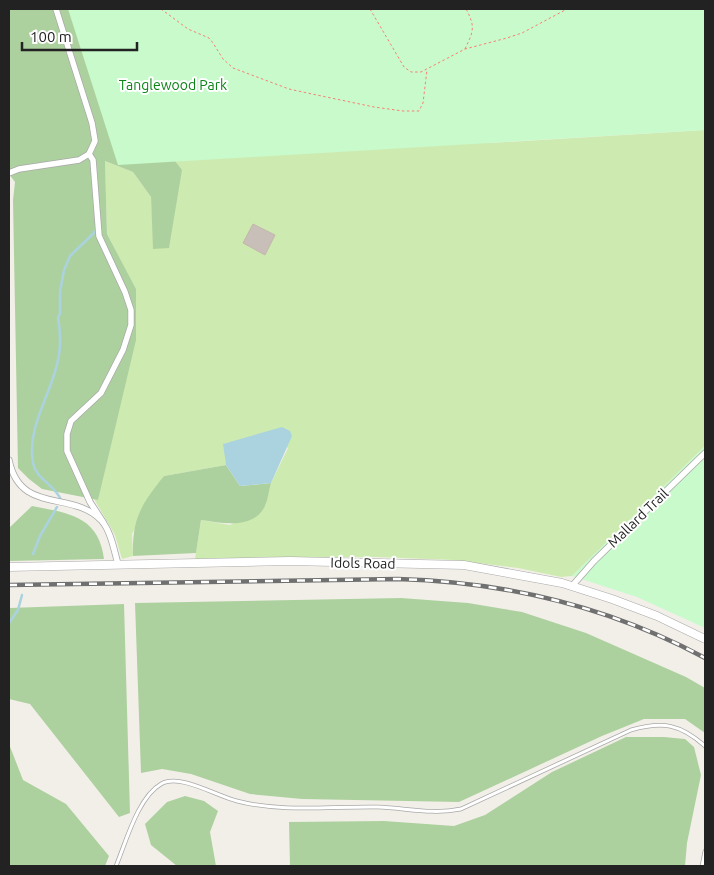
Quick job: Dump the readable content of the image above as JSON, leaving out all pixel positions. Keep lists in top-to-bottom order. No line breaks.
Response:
{"streets":{"street":["Mallard Trail","Idols Road"]},"crossings":[["Mallard Trail","Idols Road"]],"parks":["Tanglewood Park"],"scale_bar":"100 m"}
